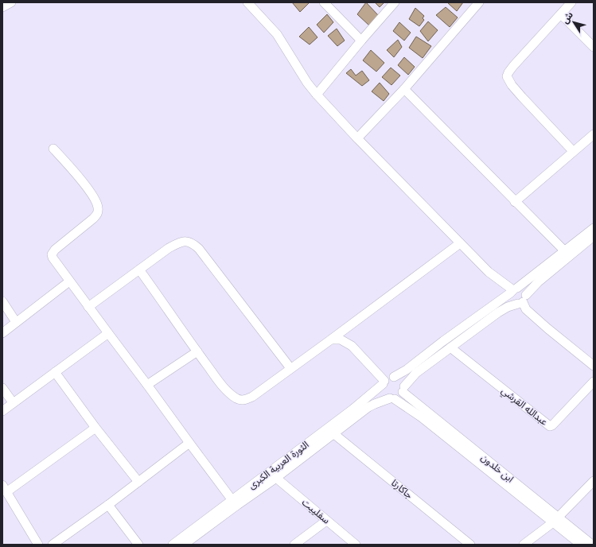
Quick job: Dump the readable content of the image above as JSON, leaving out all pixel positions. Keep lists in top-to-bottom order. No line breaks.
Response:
{"streets":{"street":["عبدالله القرشي","الثورة العربية الكبرى","ابن خلدون","جاكارتا","سفلييت"]},"crossings":[["الثورة العربية الكبرى","ابن خلدون"],["الثورة العربية الكبرى","جاكارتا"],["الثورة العربية الكبرى","سفلييت"]],"north":"top left"}
